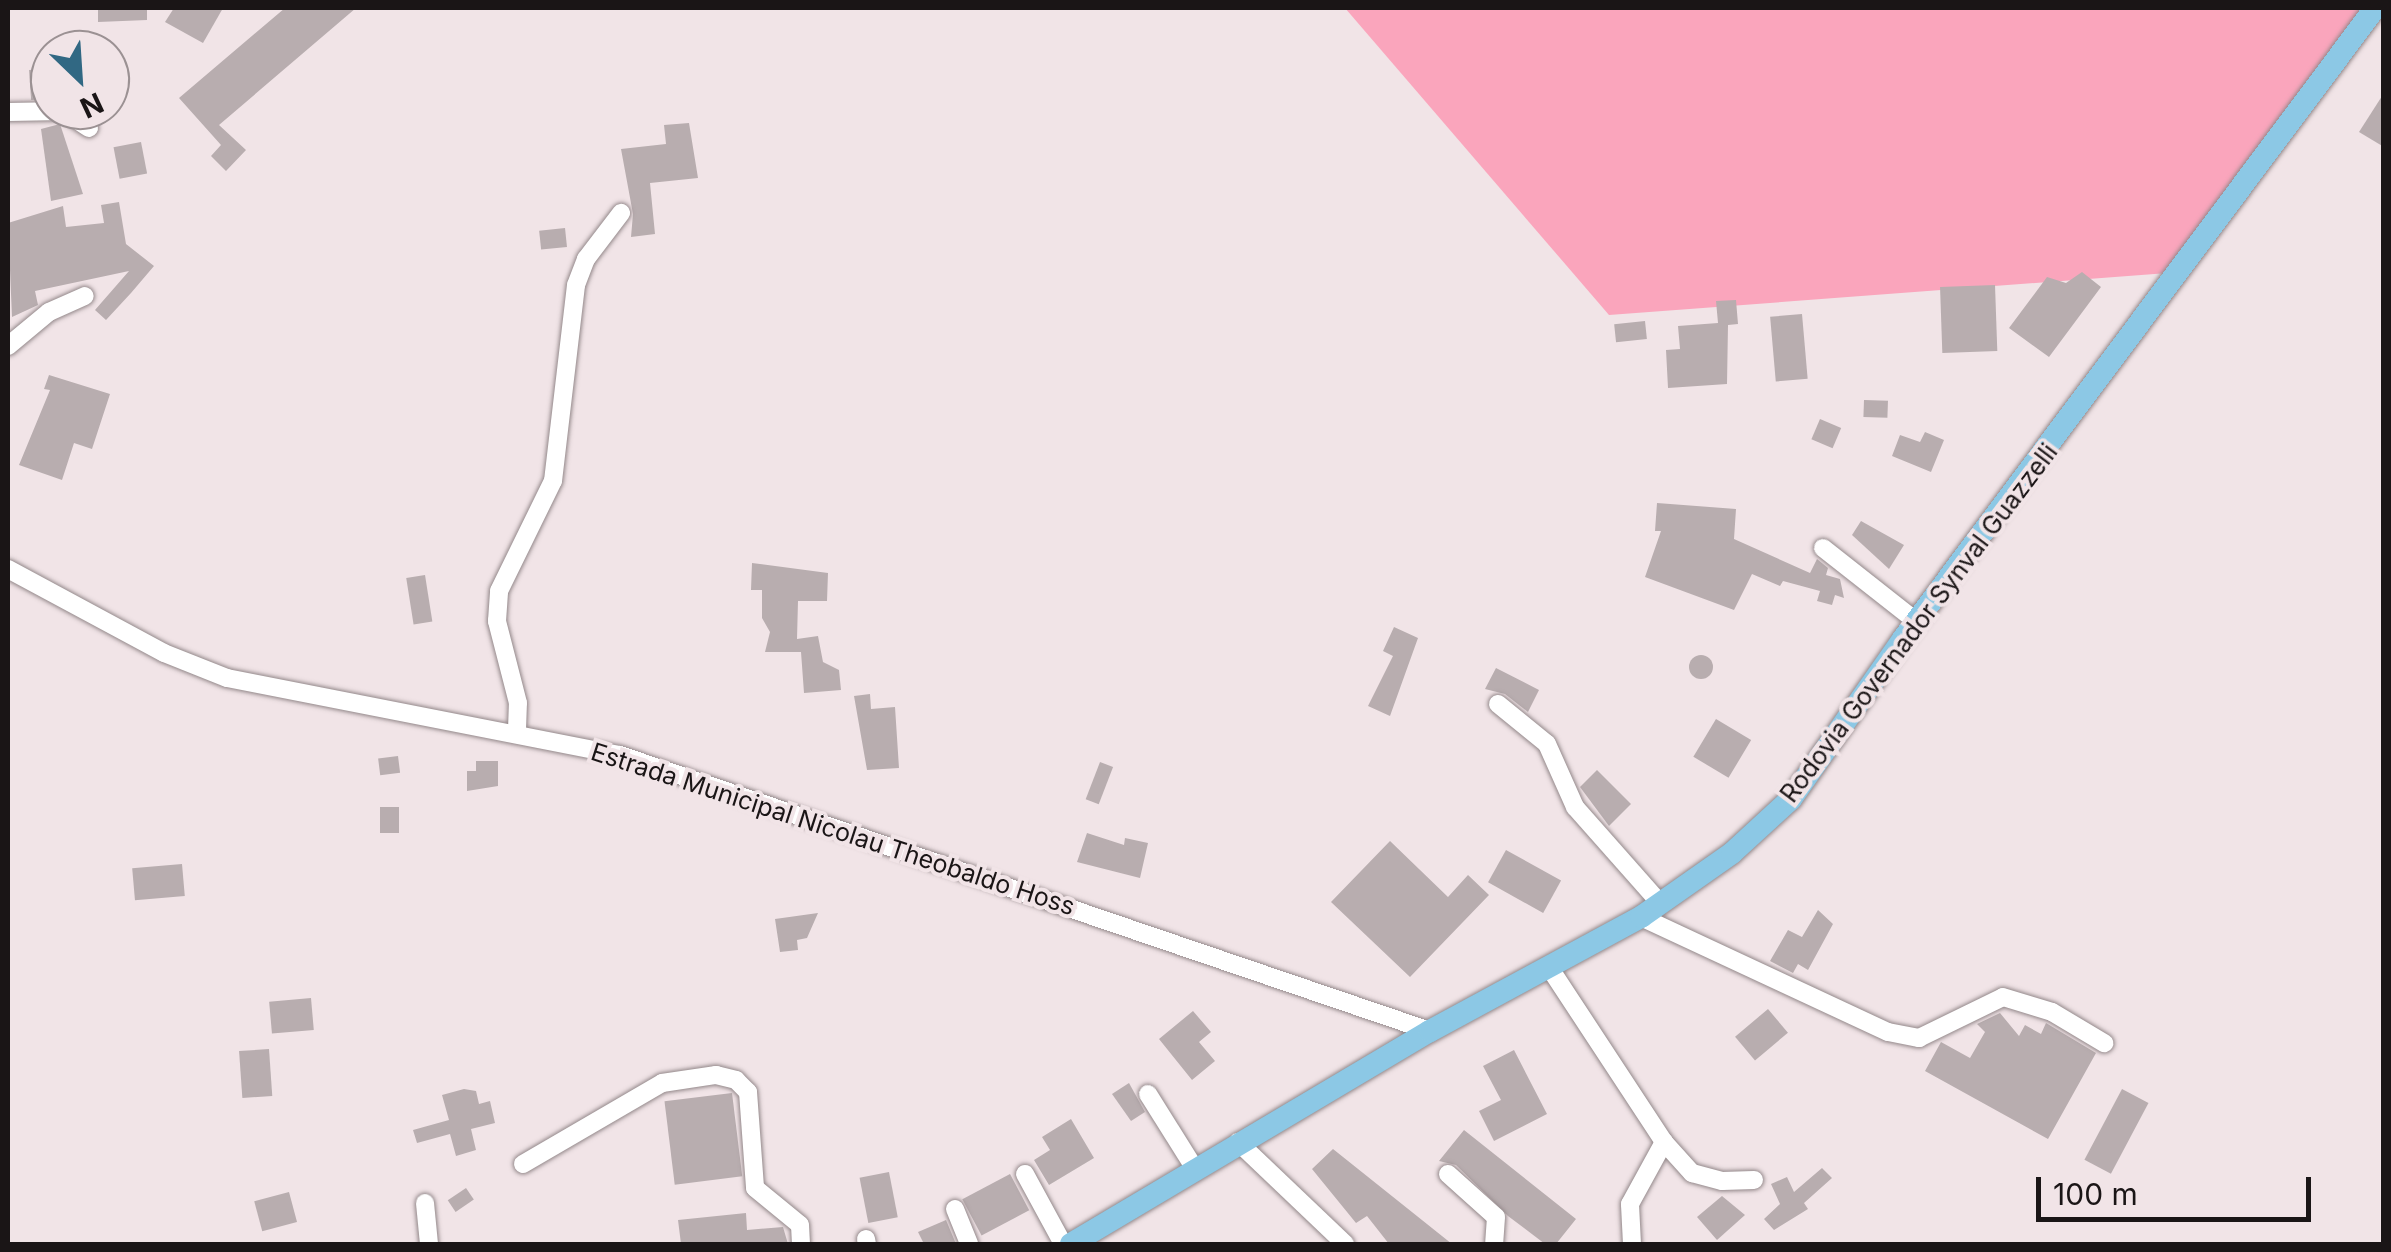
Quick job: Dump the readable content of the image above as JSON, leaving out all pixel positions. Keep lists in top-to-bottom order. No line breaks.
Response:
{"streets":{"main road":["Rodovia Governador Synval Guazzelli"],"street":["Estrada Municipal Nicolau Theobaldo Hoss"]},"crossings":[["Rodovia Governador Synval Guazzelli","Estrada Municipal Nicolau Theobaldo Hoss"]],"scale_bar":"100 m","north":"bottom right"}
